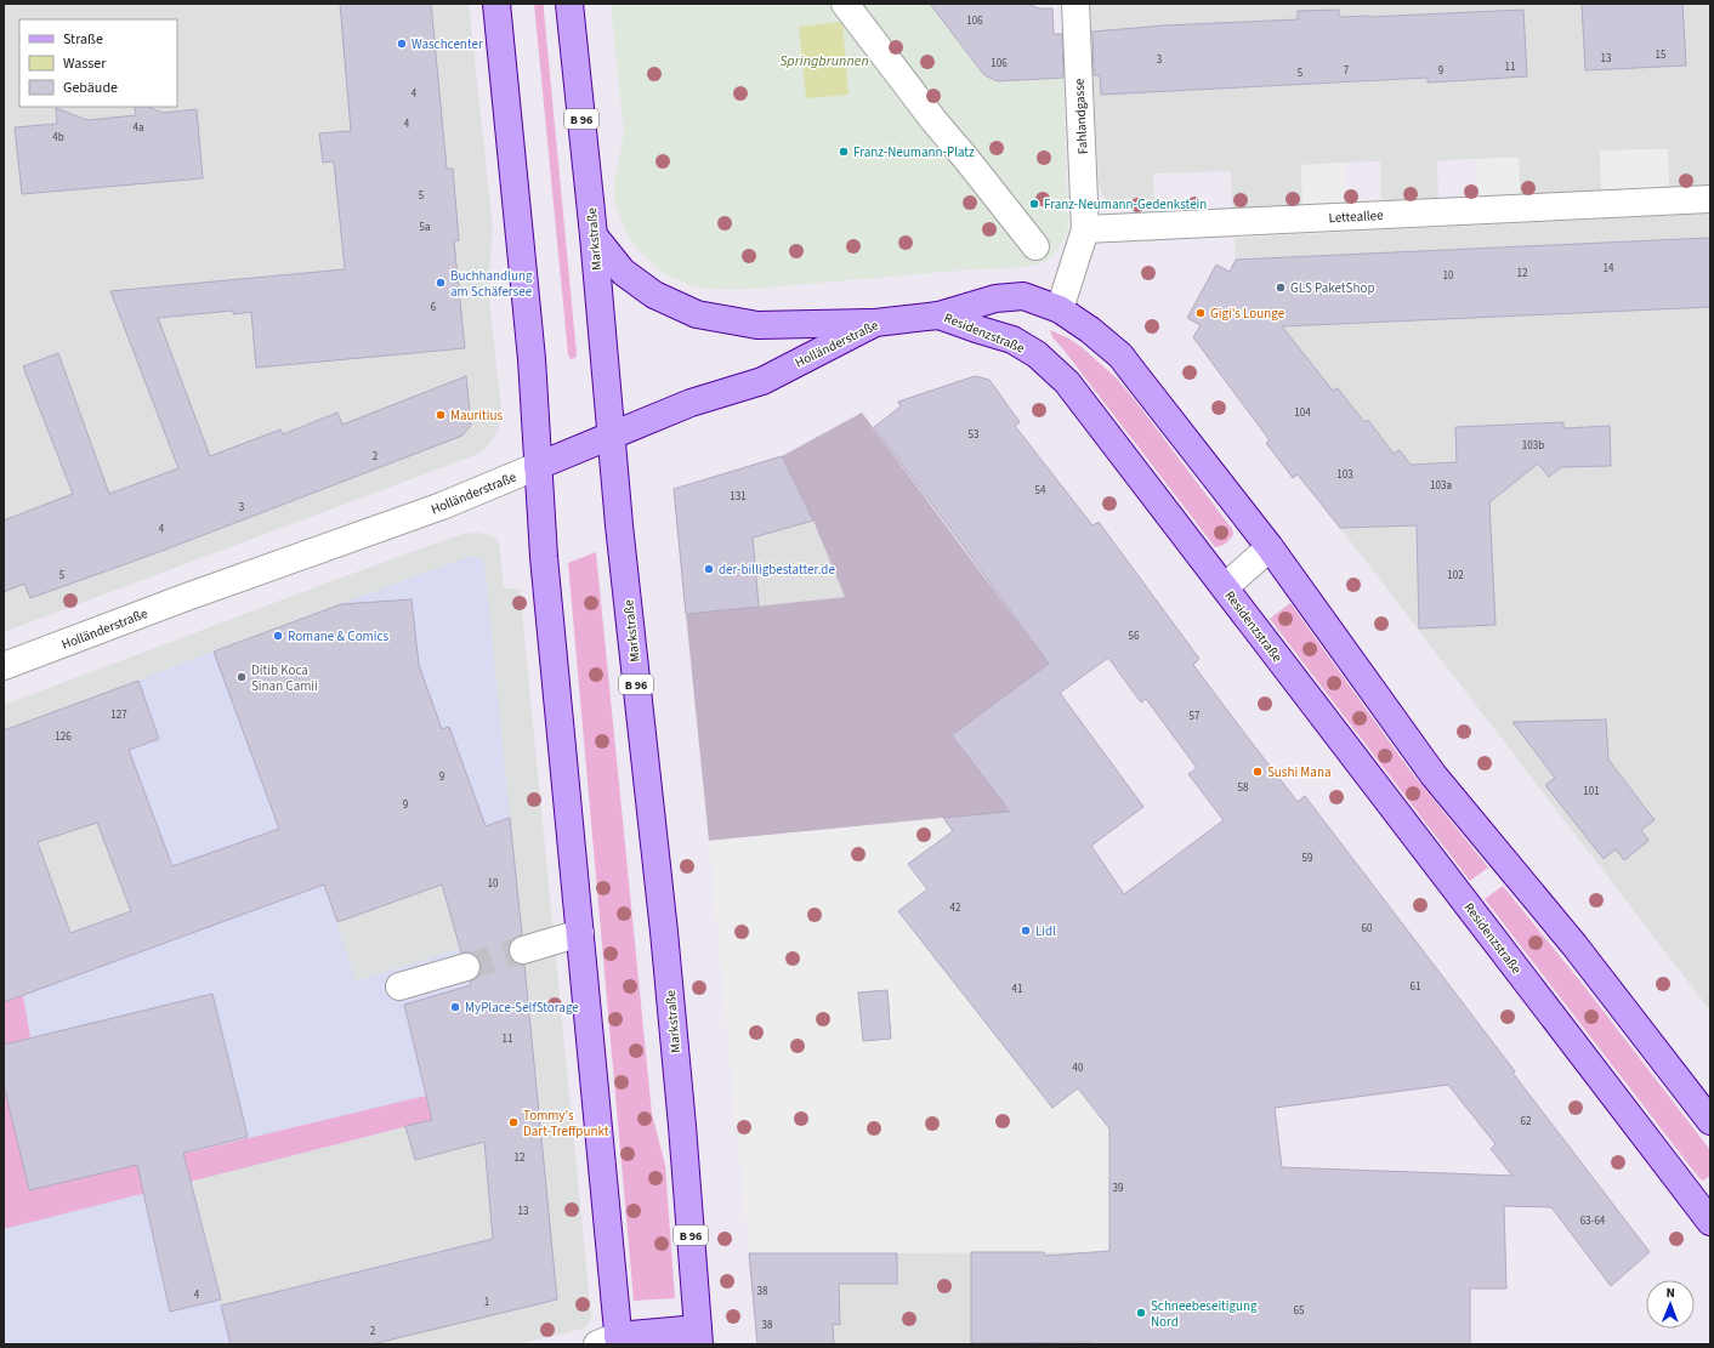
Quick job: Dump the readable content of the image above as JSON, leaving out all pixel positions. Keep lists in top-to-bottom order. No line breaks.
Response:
{"streets":{"main road":["B 96","Markstraße","Residenzstraße","Holländerstraße"],"street":["Fahlandgasse","Letteallee"]},"crossings":[["Fahlandgasse","Letteallee"],["Markstraße","Holländerstraße"],["Residenzstraße","Holländerstraße"]],"water":["Springbrunnen"],"places":["Waschcenter","Franz-Neumann-Platz","Franz-Neumann-Gedenkstein","Buchhandlung am Schäfersee","GLS PaketShop","Gigi's Lounge","Mauritius","der-billigbestatter.de","Romane & Comics","Ditib Koca Sinan Camii","Sushi Mana","Lidl","MyPlace-SelfStorage","Tommy's Dart-Treffpunkt","Schneebeseitigung Nord"],"house_numbers":["106","15","13","3","106","11","7","9","5","4","4","4a","4b","5","5a","14","12","10","6","104","53","103b","2","103","103a","54","131","3","4","5","102","56","127","57","126","9","58","101","9","59","10","42","60","61","41","11","40","62","12","39","13","63-64","38","4","1","65","38","2"],"legend":["Straße","Wasser","Gebäude"],"north":"top"}
